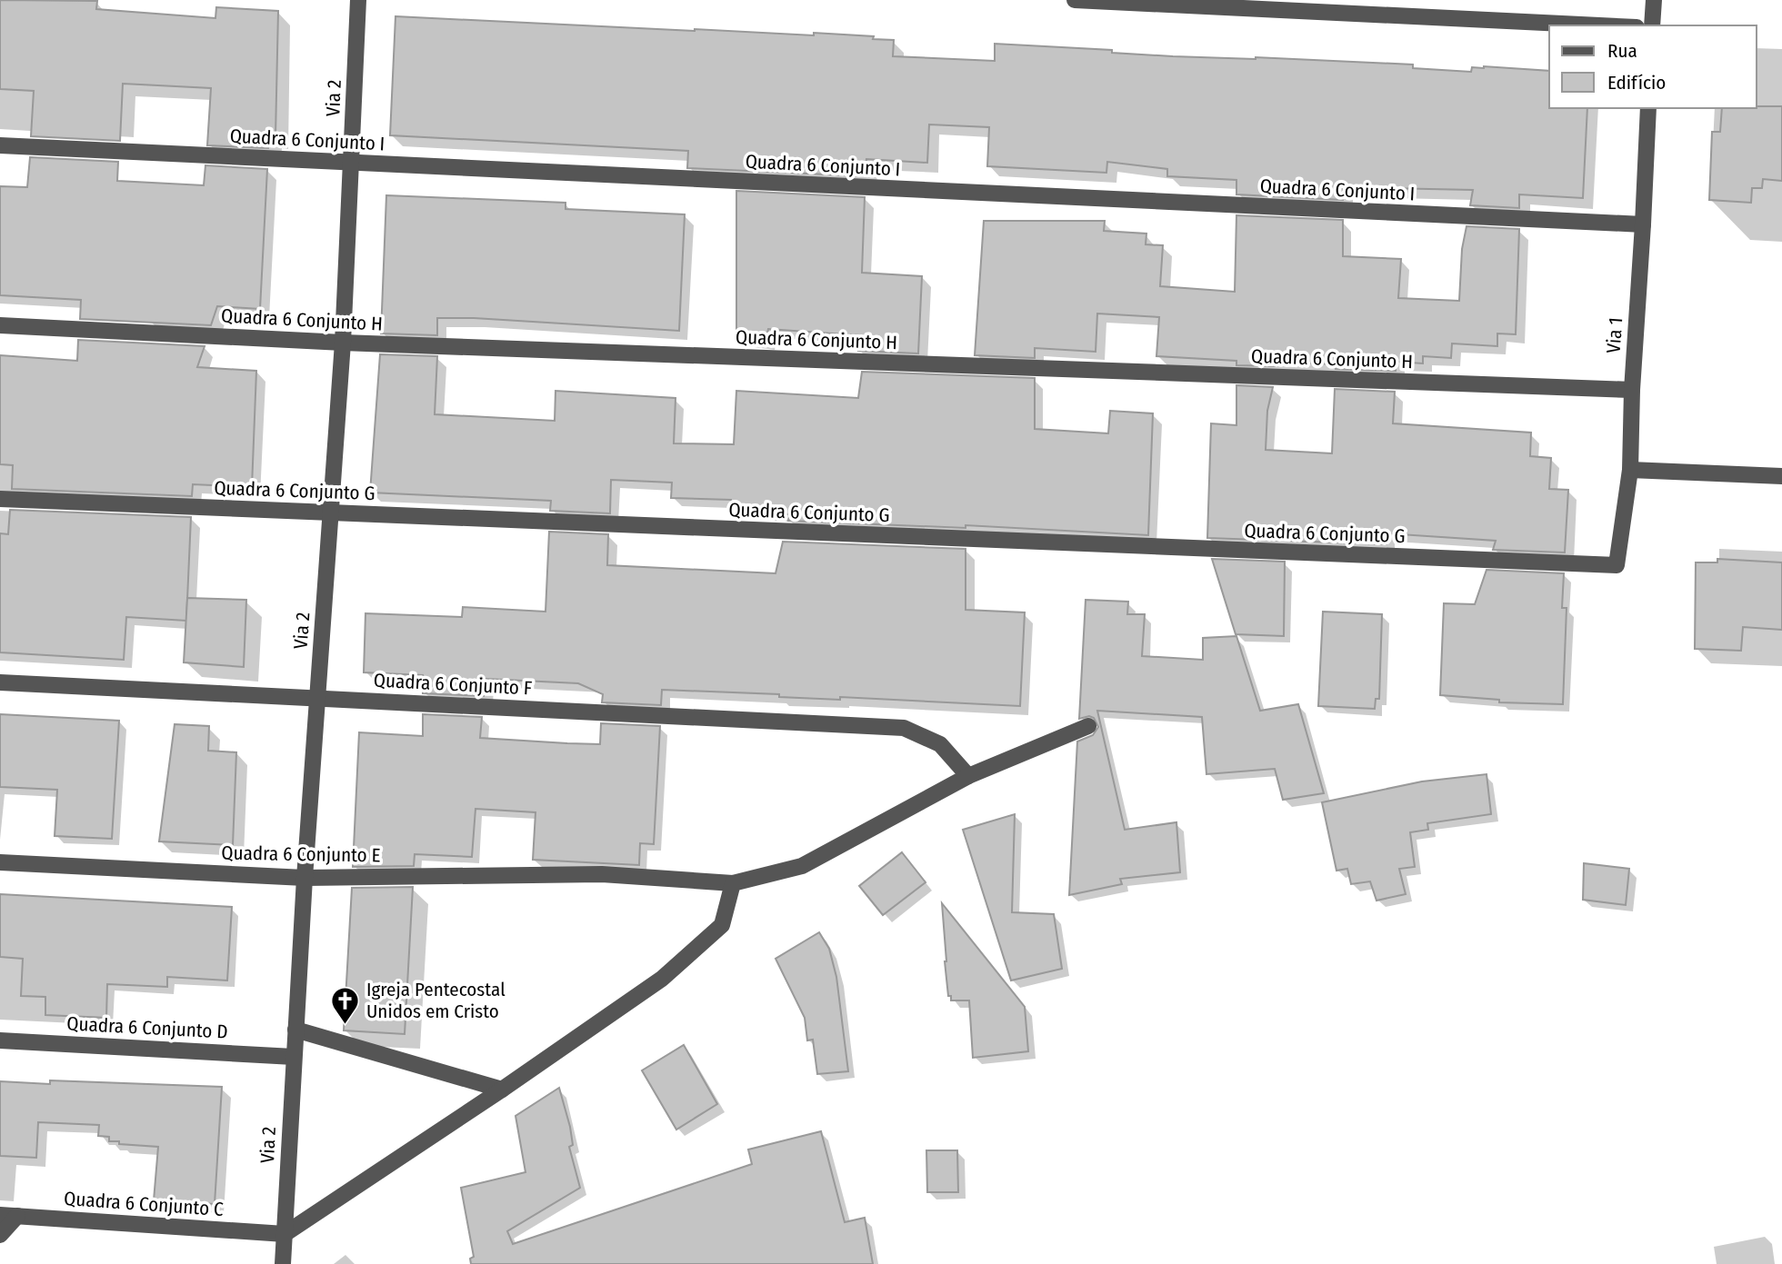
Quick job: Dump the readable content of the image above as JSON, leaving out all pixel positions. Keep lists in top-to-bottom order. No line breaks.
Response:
{"streets":{"street":["Via 2","Quadra 6 Conjunto I","Quadra 6 Conjunto H","Via 1","Quadra 6 Conjunto G","Quadra 6 Conjunto F","Quadra 6 Conjunto E","Quadra 6 Conjunto D","Quadra 6 Conjunto C"]},"crossings":[["Via 2","Quadra 6 Conjunto I"],["Via 2","Quadra 6 Conjunto H"],["Via 2","Quadra 6 Conjunto G"],["Via 2","Quadra 6 Conjunto F"],["Via 2","Quadra 6 Conjunto E"],["Via 2","Quadra 6 Conjunto D"],["Via 2","Quadra 6 Conjunto C"],["Quadra 6 Conjunto I","Via 1"],["Quadra 6 Conjunto H","Via 1"],["Via 1","Quadra 6 Conjunto G"],["Quadra 6 Conjunto F","Quadra 6 Conjunto E"]],"places":{"church":["Igreja Pentecostal Unidos em Cristo"]},"legend":["Rua","Edifício"]}
